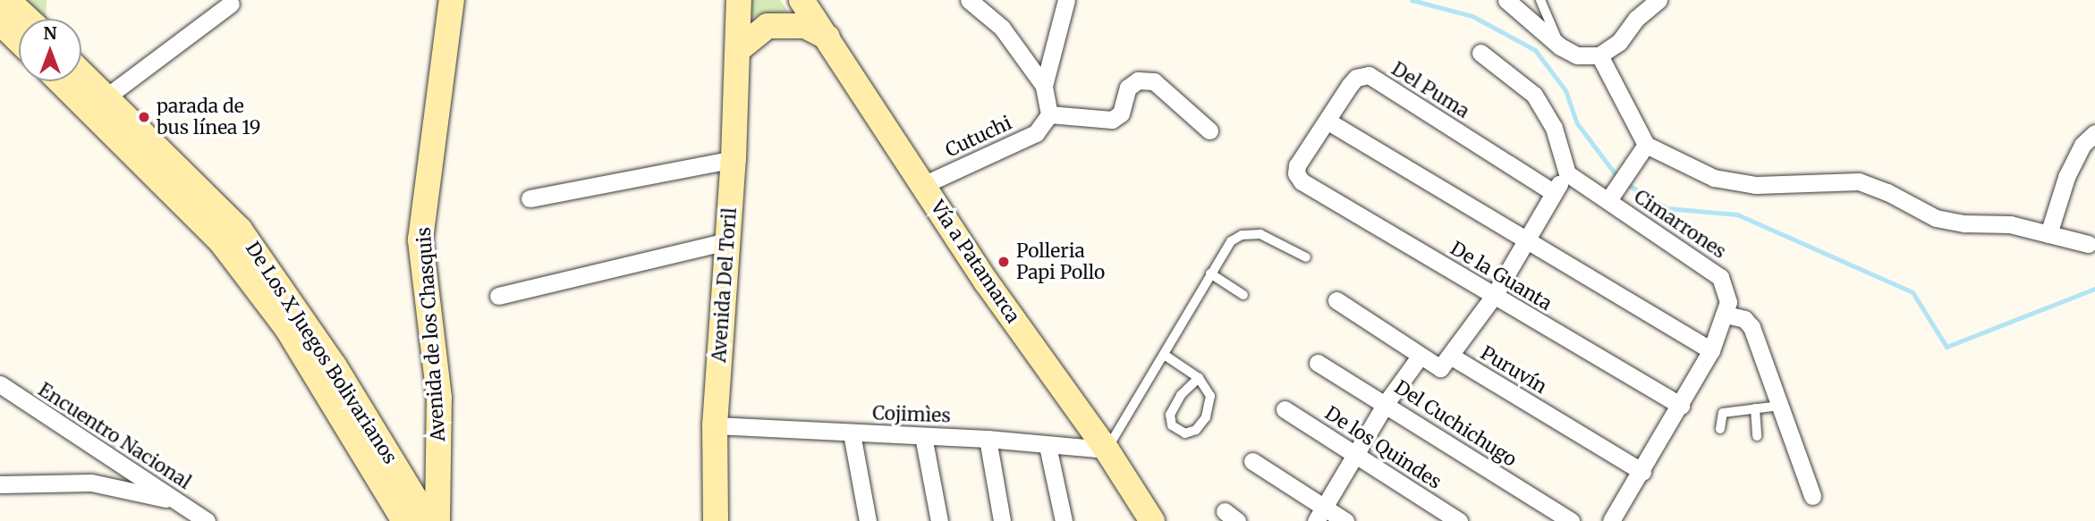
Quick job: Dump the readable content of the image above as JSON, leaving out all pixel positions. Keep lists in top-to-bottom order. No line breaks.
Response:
{"streets":{"street":["Del Puma","Cutuchi","Cimarrones","Vía a Patamarca","De la Guanta","Avenida Del Toril","Avenida de los Chasquis","De Los X Juegos Bolivarianos","Puruvín","Cojimìes","Del Cuchichugo","Encuentro Nacional","De los Quindes"]},"crossings":[["Del Puma","De la Guanta"],["Cutuchi","Vía a Patamarca"],["Cimarrones","De la Guanta"],["Cimarrones","Puruvín"],["Vía a Patamarca","Cojimìes"],["Avenida Del Toril","Cojimìes"]],"places":["parada de bus línea 19","Polleria Papi Pollo"],"north":"top"}
